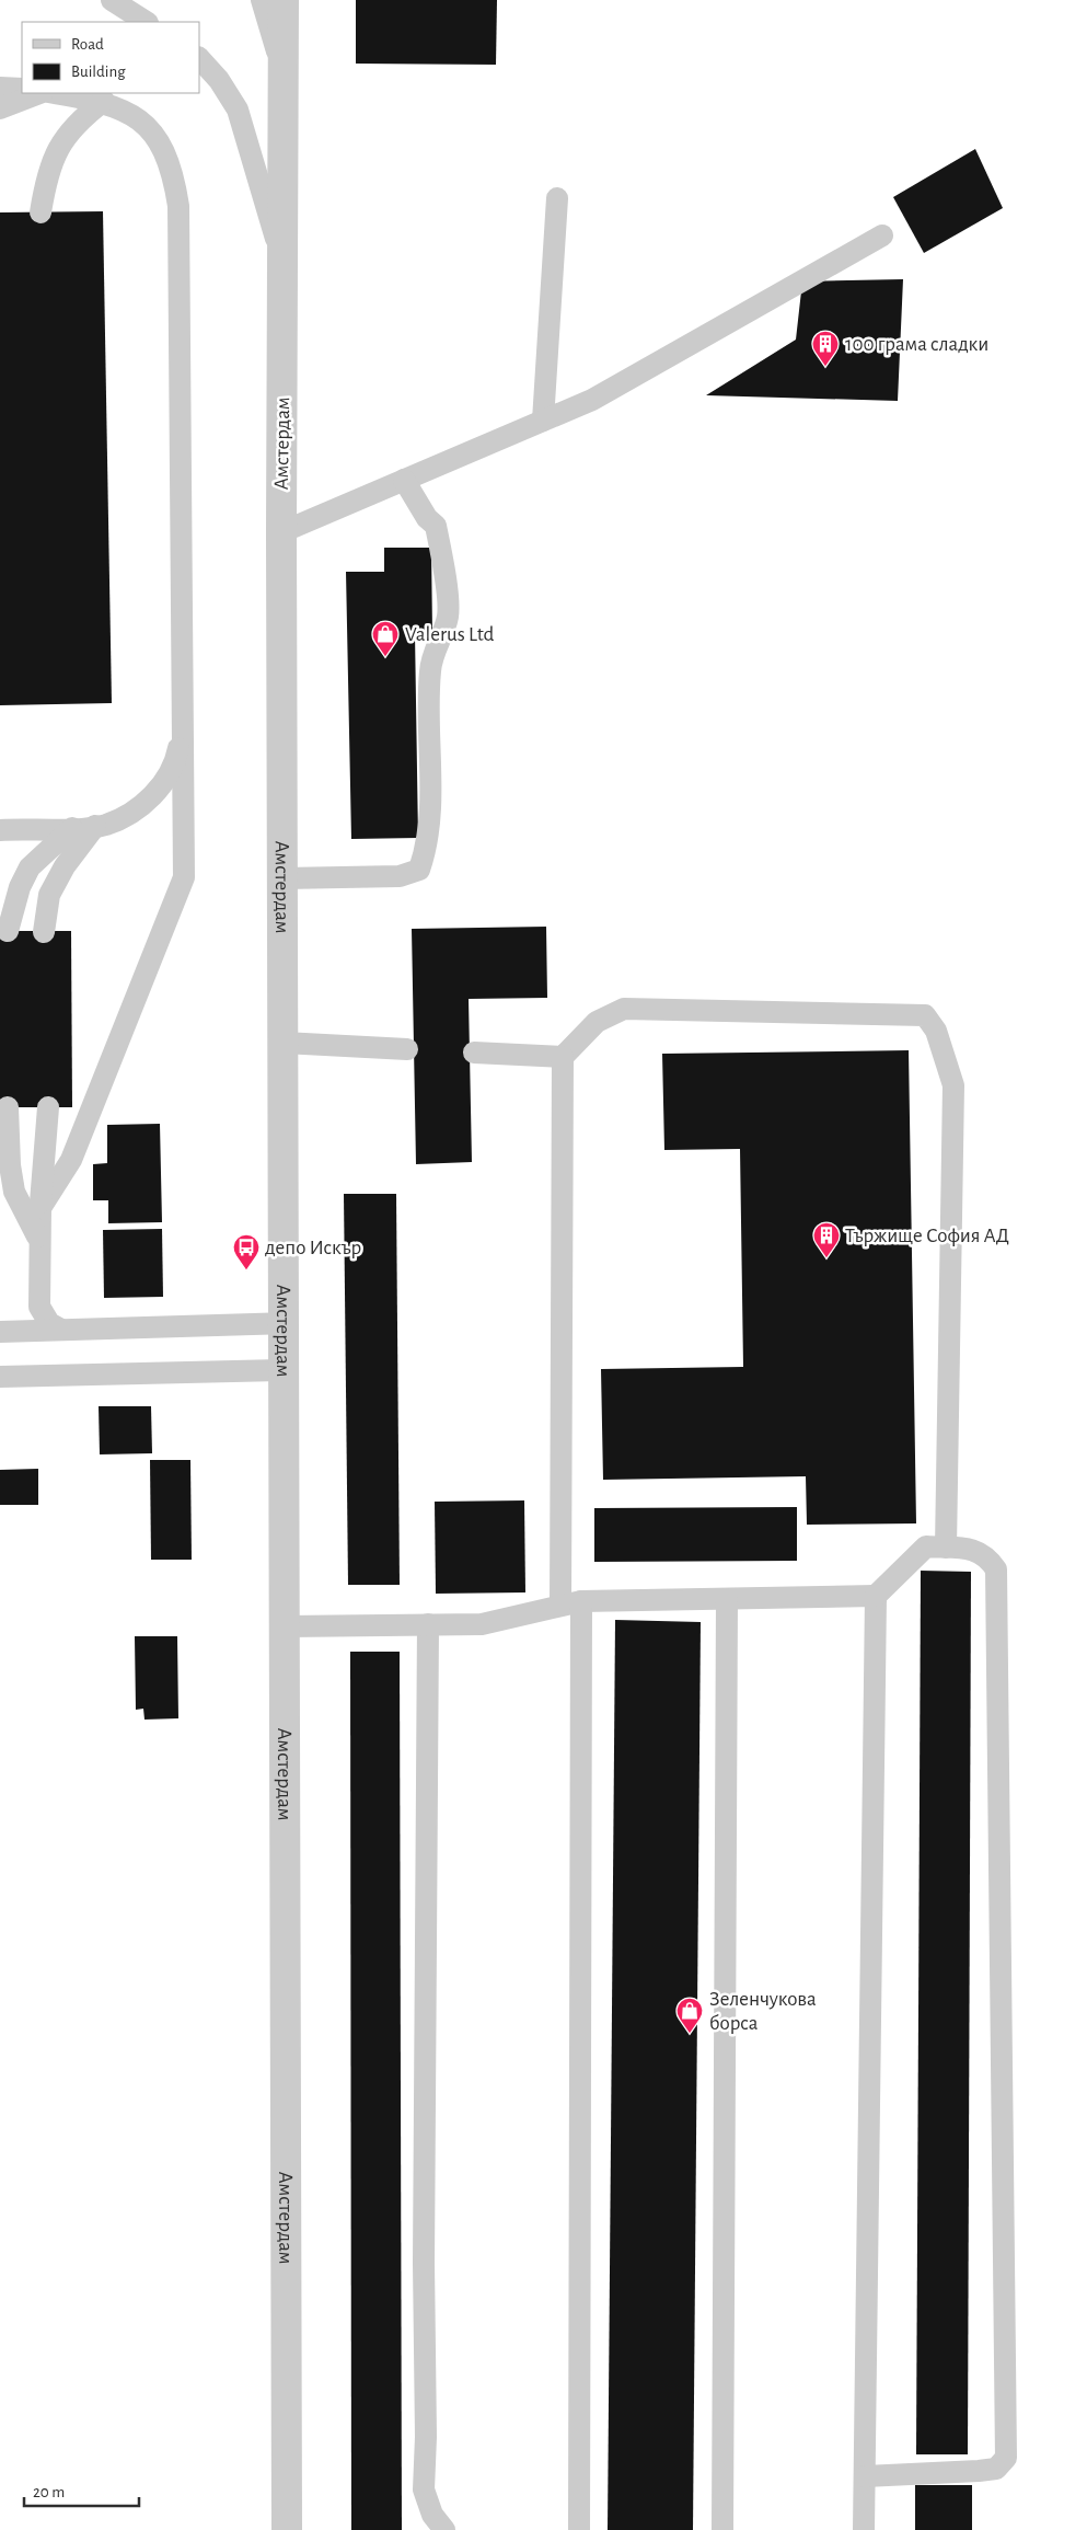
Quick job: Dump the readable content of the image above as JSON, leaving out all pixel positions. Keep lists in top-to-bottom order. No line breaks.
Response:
{"streets":{"street":["Амстердам"]},"places":{"building":["100 грама сладки","Тържище София АД"],"shop":["Valerus Ltd","Зеленчукова борса"],"bus stop":["депо Искър"]},"legend":["Road","Building"],"scale_bar":"20 m"}
